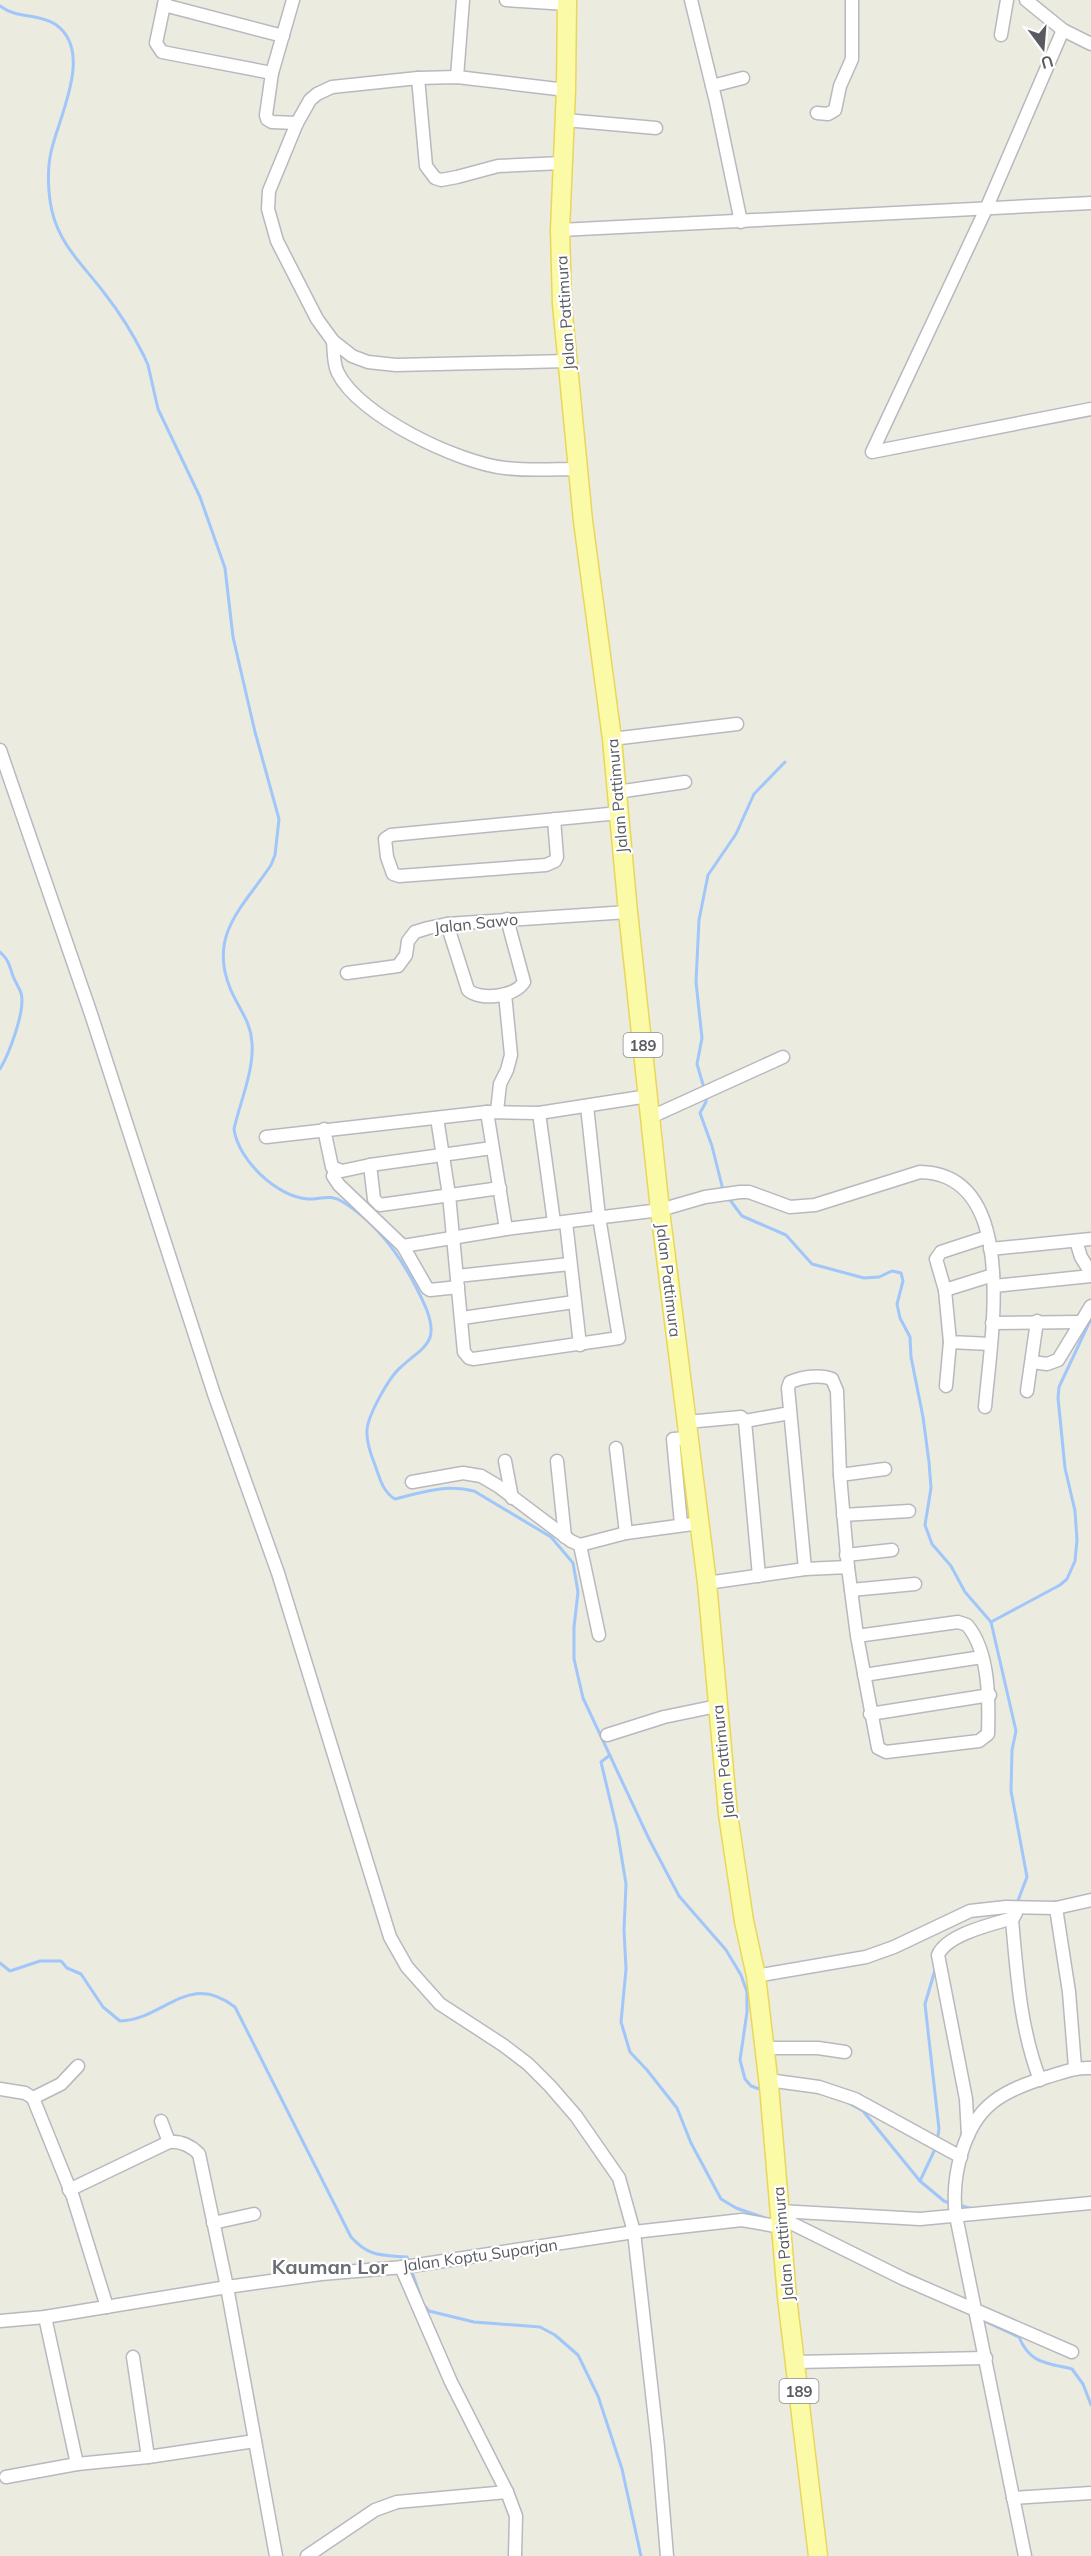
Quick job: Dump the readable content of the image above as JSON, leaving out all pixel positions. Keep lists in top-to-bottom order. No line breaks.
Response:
{"streets":{"main road":["Jalan Pattimura","189"],"street":["Jalan Sawo","Jalan Koptu Suparjan"]},"crossings":[["Jalan Pattimura","Jalan Sawo"],["Jalan Pattimura","Jalan Koptu Suparjan"]],"districts":["Kauman Lor"],"north":"bottom"}
